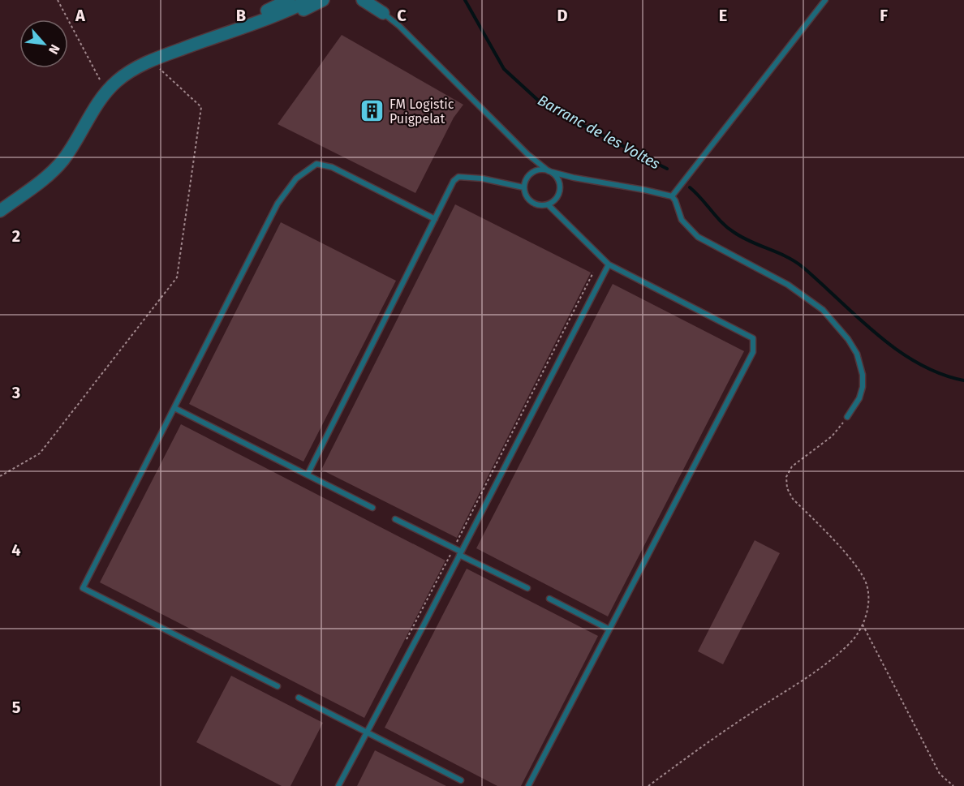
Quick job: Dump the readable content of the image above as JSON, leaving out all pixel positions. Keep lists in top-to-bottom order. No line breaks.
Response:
{"water":["Barranc de les Voltes"],"places":{"building":["FM Logistic Puigpelat"]},"north":"bottom right","grid":{"columns":["A","B","C","D","E","F"],"rows":["2","3","4","5"]}}
